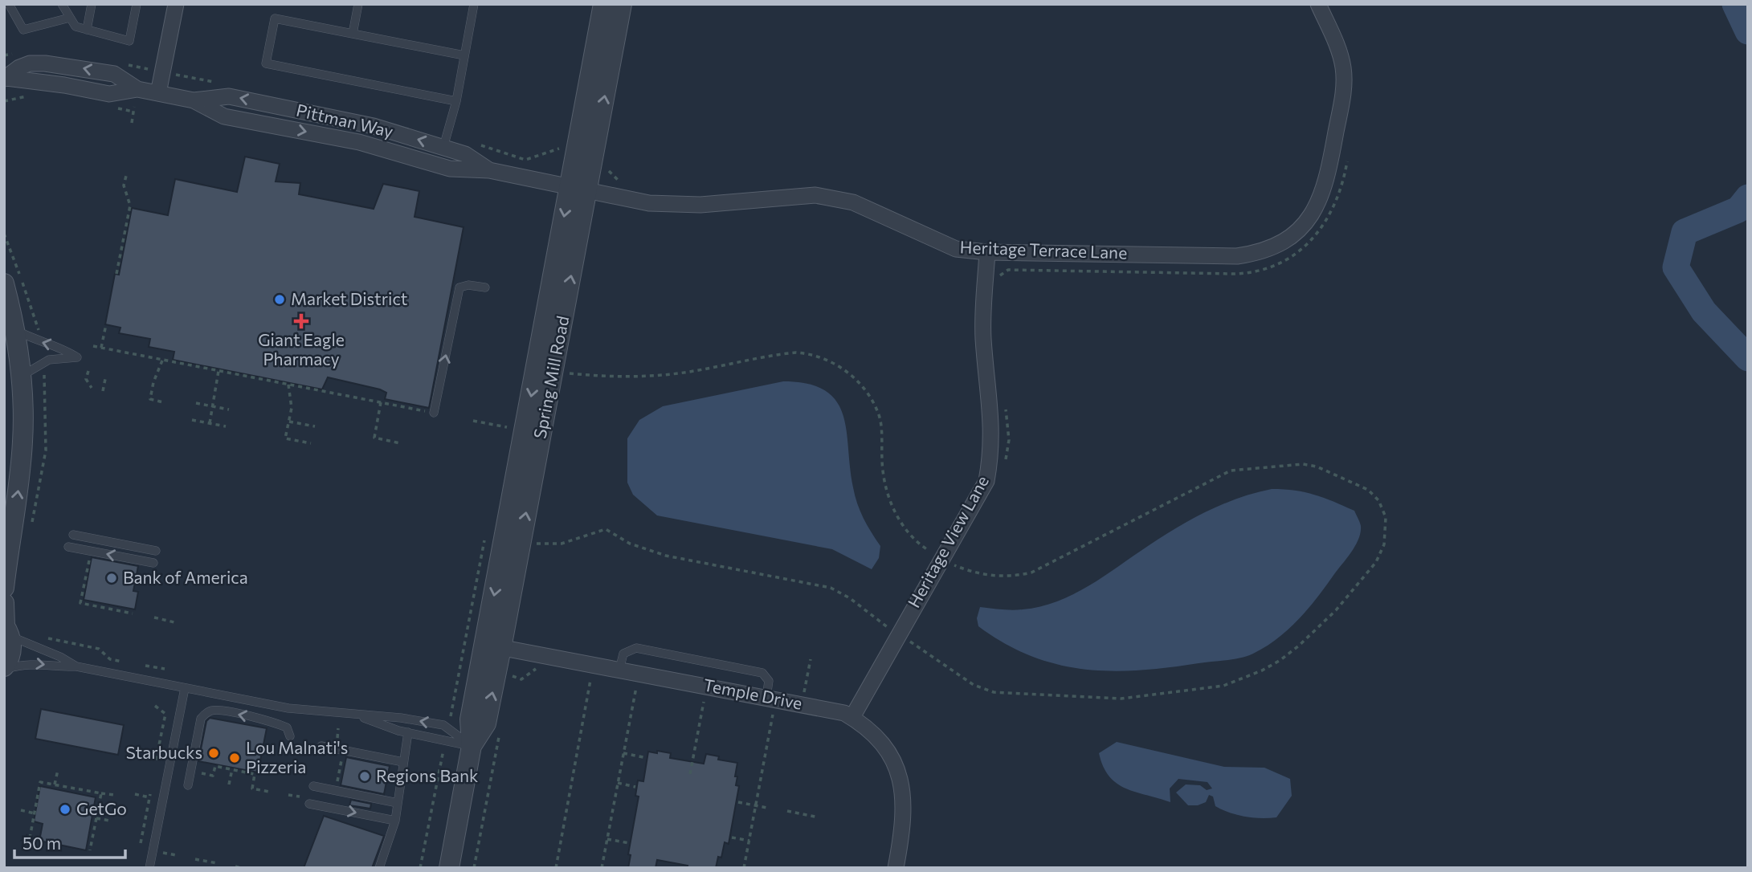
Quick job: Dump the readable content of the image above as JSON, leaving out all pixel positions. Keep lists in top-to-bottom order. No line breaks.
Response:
{"streets":{"street":["Pittman Way","Heritage Terrace Lane","Spring Mill Road","Heritage View Lane","Temple Drive"]},"crossings":[["Pittman Way","Heritage Terrace Lane"],["Pittman Way","Spring Mill Road"],["Heritage Terrace Lane","Spring Mill Road"],["Heritage Terrace Lane","Heritage View Lane"],["Spring Mill Road","Temple Drive"],["Heritage View Lane","Temple Drive"]],"places":{"other":["Market District","Bank of America","Starbucks","Lou Malnati's Pizzeria","Regions Bank","GetGo"],"health":["Giant Eagle Pharmacy"]},"scale_bar":"50 m"}
